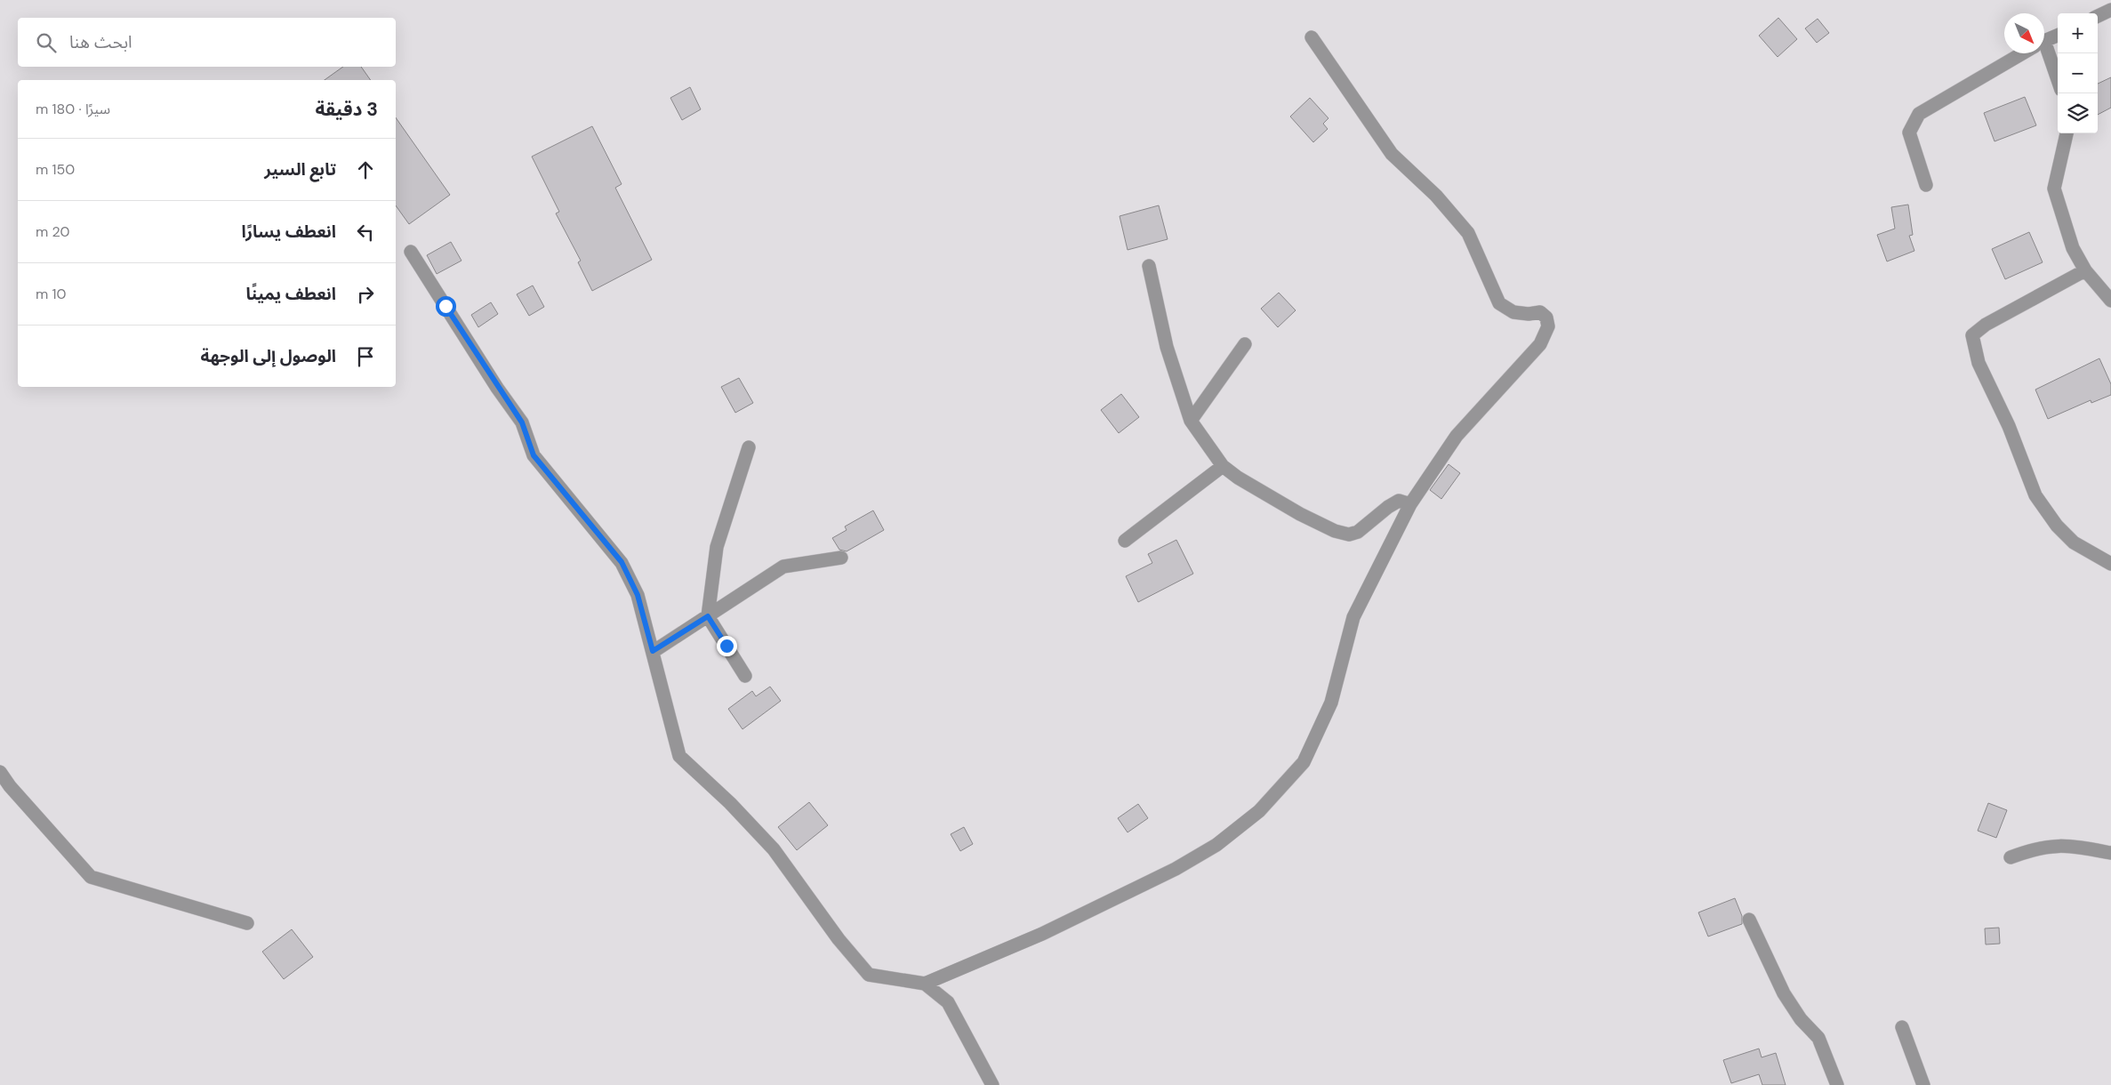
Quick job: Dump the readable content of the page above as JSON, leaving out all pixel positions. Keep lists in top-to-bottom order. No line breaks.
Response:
{"north":"bottom right","page":{"map_buttons":["+","−"],"search":"ابحث هنا","heading":["3 دقيقة","سيرًا · 180 m"],"list":[["تابع السير","150 m"],["انعطف يسارًا","20 m"],["انعطف يمينًا","10 m"],"الوصول إلى الوجهة"]}}
